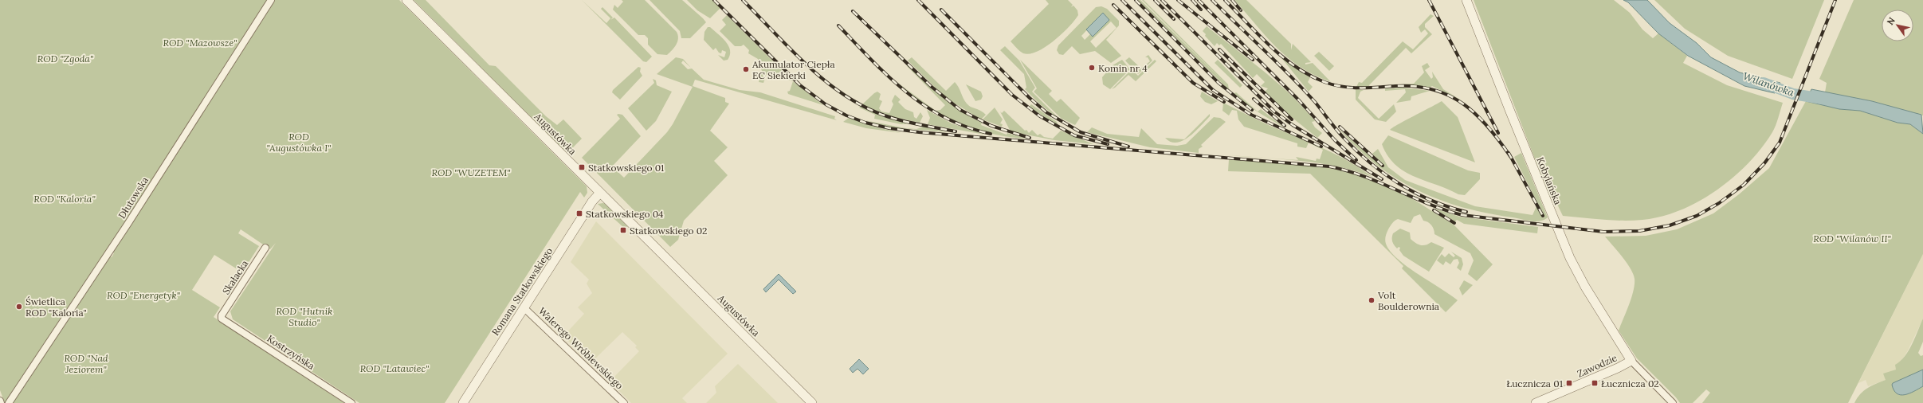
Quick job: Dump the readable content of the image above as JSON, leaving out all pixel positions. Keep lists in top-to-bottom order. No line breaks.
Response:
{"streets":{"street":["Augustówka","Kobylańska","Dłutowska","Skałacka","Romana Statkowskiego","Walerego Wróblewskiego","Kostrzyńska","Zawodzie"]},"crossings":[["Augustówka","Romana Statkowskiego"],["Kobylańska","Zawodzie"],["Skałacka","Kostrzyńska"],["Romana Statkowskiego","Walerego Wróblewskiego"]],"water":["Wilanówka"],"parks":["ROD \"Mazowsze\"","ROD \"Zgoda\"","ROD \"Augustówka I\"","ROD \"WUZETEM\"","ROD \"Kaloria\"","ROD \"Wilanów II\"","ROD \"Energetyk\"","ROD \"Hutnik Studio\"","ROD \"Nad Jeziorem\"","ROD \"Latawiec\""],"places":{"other":["Komin nr 4","Akumulator Ciepła EC Siekierki","Volt Boulderownia","Świetlica ROD \"Kaloria\""],"transit":["Statkowskiego 01","Statkowskiego 04","Statkowskiego 02","Łucznicza 01","Łucznicza 02"]},"north":"top left"}
